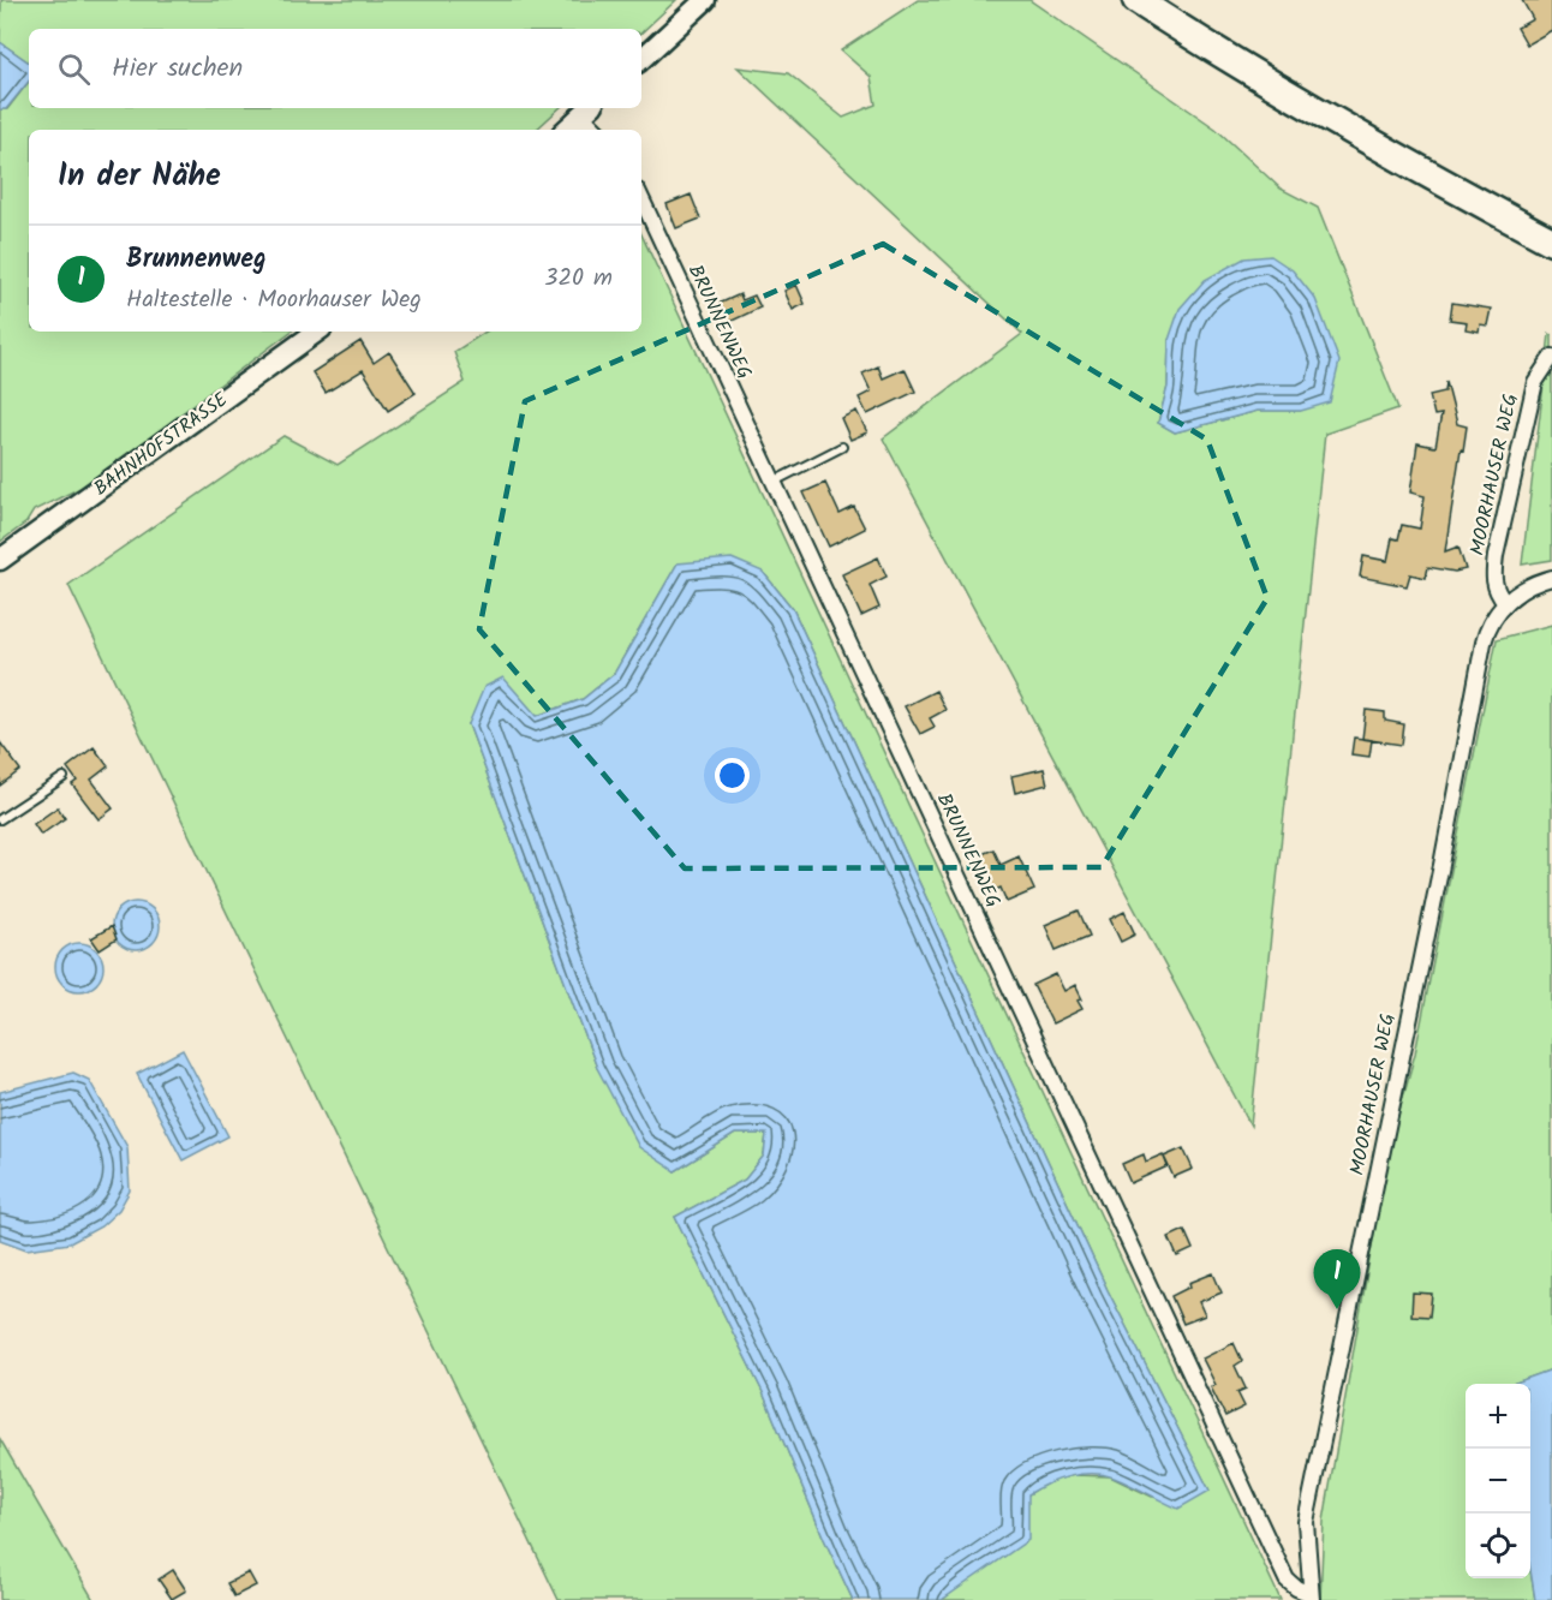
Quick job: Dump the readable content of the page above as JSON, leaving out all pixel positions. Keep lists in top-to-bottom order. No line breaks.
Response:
{"streets":{"street":["BRUNNENWEG","BAHNHOFSTRASSE","MOORHAUSER WEG"]},"crossings":[["BRUNNENWEG","MOORHAUSER WEG"]],"page":{"search":"Hier suchen","heading":"In der Nähe","list":[{"mark":"1","name":"Brunnenweg","note":"Haltestelle · Moorhauser Weg","value":"320 m"}],"pins":"1","map_buttons":["+","−"]}}
